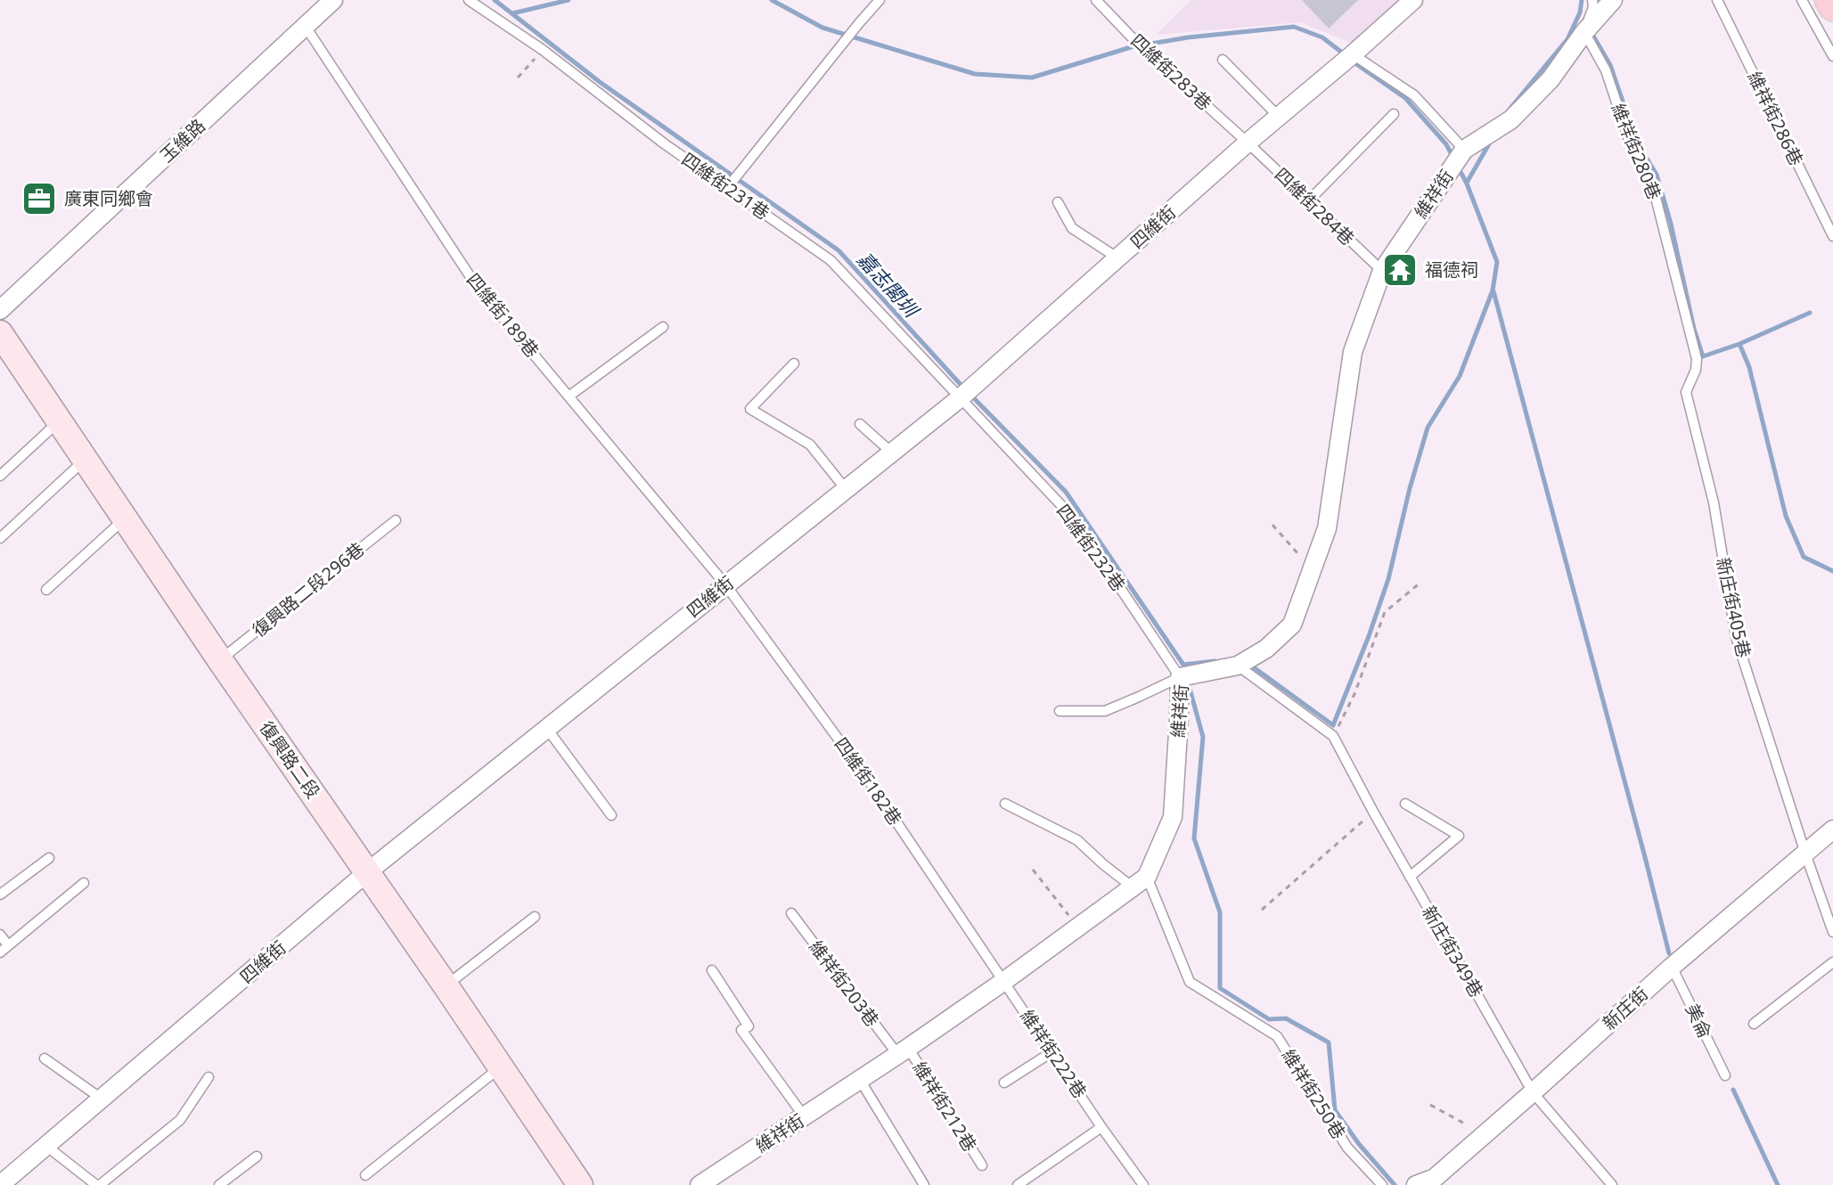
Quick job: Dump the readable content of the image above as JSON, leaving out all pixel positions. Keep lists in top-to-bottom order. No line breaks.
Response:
{"streets":{"street":["玉維路","維祥街","四維街","復興路二段","新庄街"],"lane":["四維街283巷","維祥街286巷","維祥街280巷","四維街231巷","四維街284巷","四維街189巷","四維街232巷","復興路二段296巷","新庄街405巷","四維街182巷","新庄街349巷","維祥街203巷","美侖","維祥街222巷","維祥街250巷","維祥街212巷"]},"crossings":[["四維街283巷","四維街284巷"],["四維街283巷","四維街"],["玉維路","四維街189巷"],["維祥街280巷","維祥街"],["維祥街280巷","新庄街405巷"],["四維街231巷","四維街"],["四維街231巷","四維街232巷"],["維祥街","四維街284巷"],["維祥街","四維街232巷"],["維祥街","四維街182巷"],["維祥街","維祥街203巷"],["維祥街","維祥街222巷"],["維祥街","維祥街250巷"],["維祥街","維祥街212巷"],["四維街284巷","四維街"],["四維街","四維街189巷"],["四維街","四維街232巷"],["四維街","復興路二段"],["四維街","四維街182巷"],["四維街189巷","四維街182巷"],["復興路二段296巷","復興路二段"],["新庄街405巷","新庄街"],["四維街182巷","維祥街222巷"],["新庄街349巷","新庄街"],["維祥街203巷","維祥街212巷"],["新庄街","美侖"]],"water":["嘉志閣圳"],"places":{"office":["廣東同鄉會"],"temple":["福德祠"]}}
